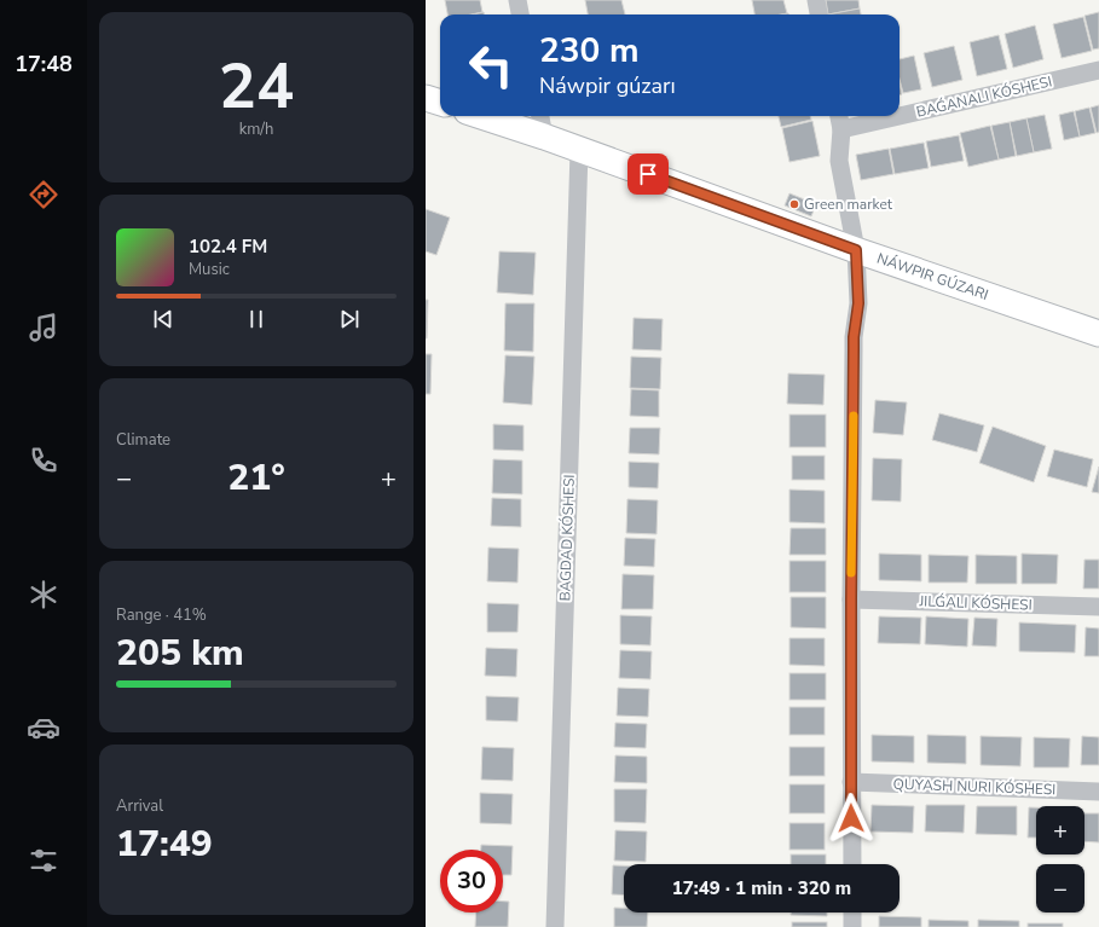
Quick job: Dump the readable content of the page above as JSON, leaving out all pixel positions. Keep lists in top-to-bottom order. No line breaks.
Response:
{"streets":{"street":["BAGDAD KÓSHESI"]},"places":["Green market"],"page":{"tabs":"17:48","tile":[["24","km/h"],"Climate",["Range · 41%","205 km"],["Arrival","17:49"]],"turn":["230 m","Náwpir gúzarı"],"song":["102.4 FM","Music"],"heat":["−","21°","+"],"map_buttons":["+","−"],"limit":"30","trip":"17:49 · 1 min · 320 m"}}
